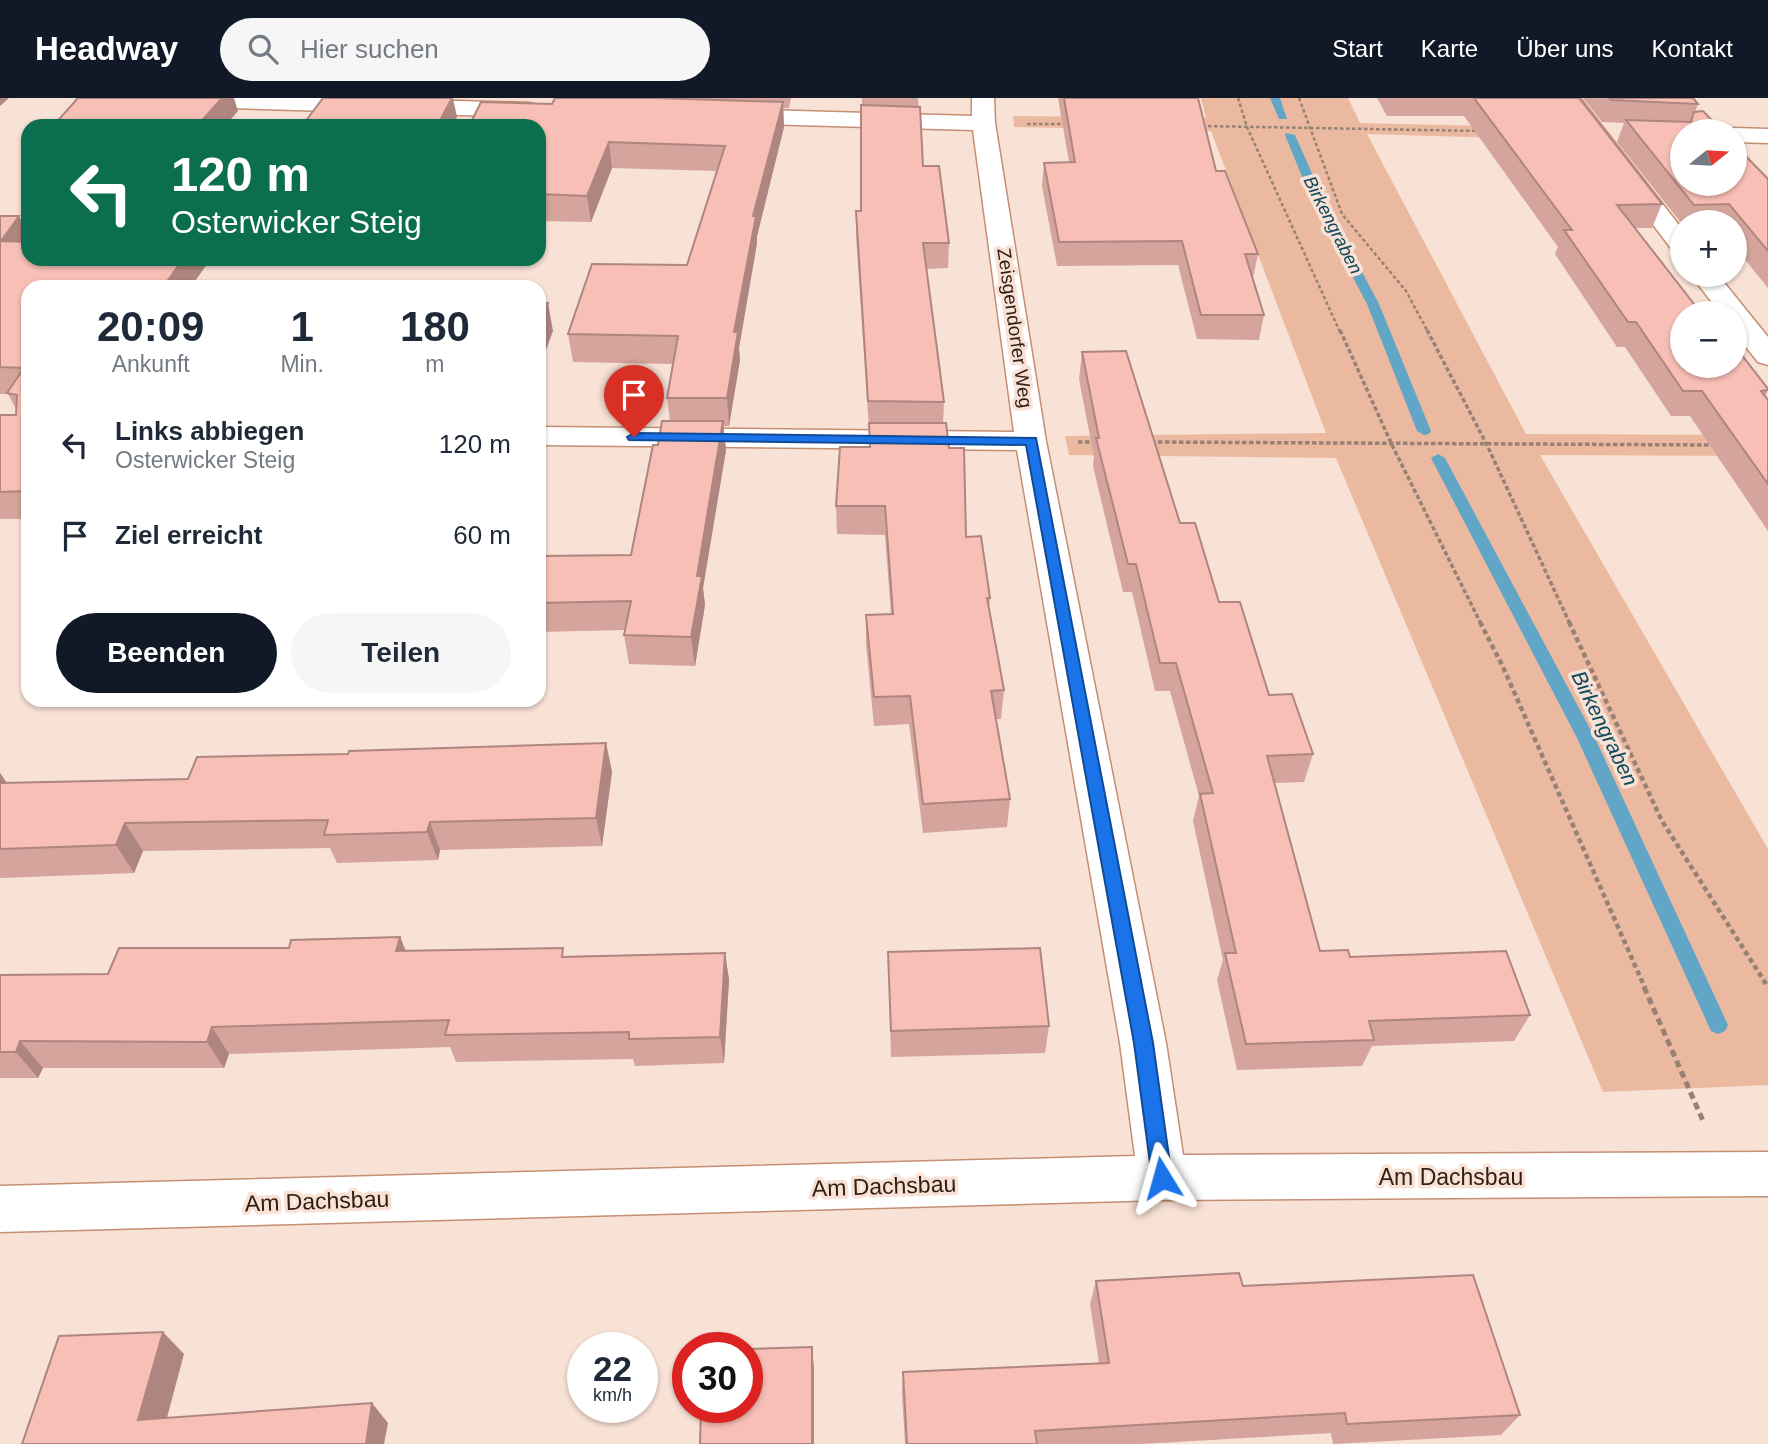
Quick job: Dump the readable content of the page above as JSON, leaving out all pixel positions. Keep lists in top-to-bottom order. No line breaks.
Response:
{"streets":{"street":["Zeisgendorfer Weg","Am Dachsbau"]},"crossings":[["Zeisgendorfer Weg","Am Dachsbau"]],"water":["Birkengraben"],"north":"right","page":{"header":"Headway","search":"Hier suchen","nav":["Start","Karte","Über uns","Kontakt"],"map_buttons":["+","−"],"turn":["120 m","Osterwicker Steig"],"eta":["20:09","Ankunft","1","Min.","180","m"],"list":[{"name":"Links abbiegen","note":"Osterwicker Steig","value":"120 m"},{"name":"Ziel erreicht","value":"60 m"}],"buttons":["Beenden","Teilen"],"speed":"22 km/h","limit":"30"}}
